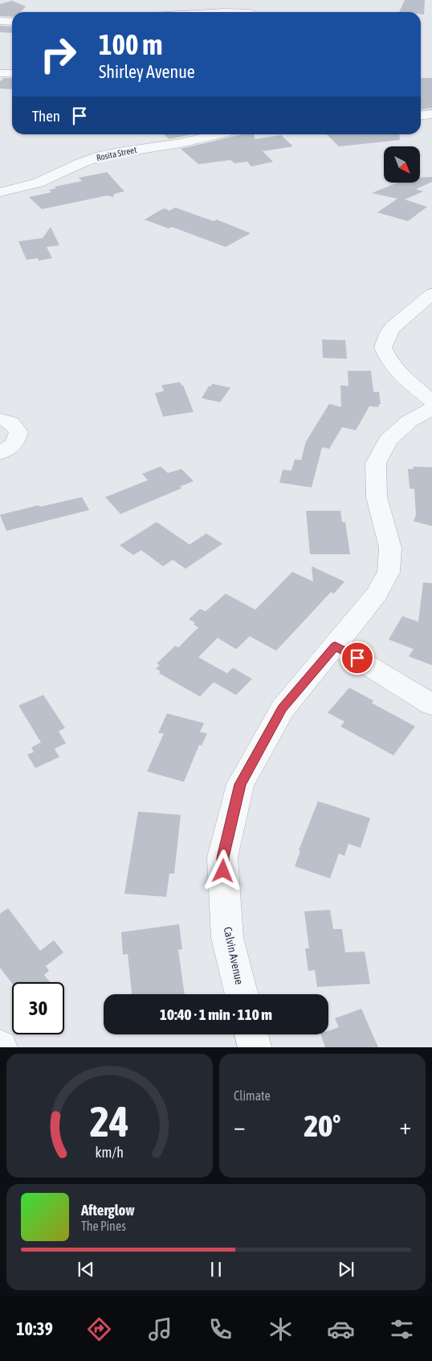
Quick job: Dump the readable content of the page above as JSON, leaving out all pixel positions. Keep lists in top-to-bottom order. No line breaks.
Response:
{"streets":{"street":["Rosita Street","Calvin Avenue"]},"north":"bottom right","page":{"turn":["100 m","Shirley Avenue"],"then":"Then","limit":"30","trip":"10:40 · 1 min · 110 m","tile":"Climate","heat":["−","20°","+"],"song":["Afterglow","The Pines"],"tabs":"10:39","gauge":["24","km/h"]}}
